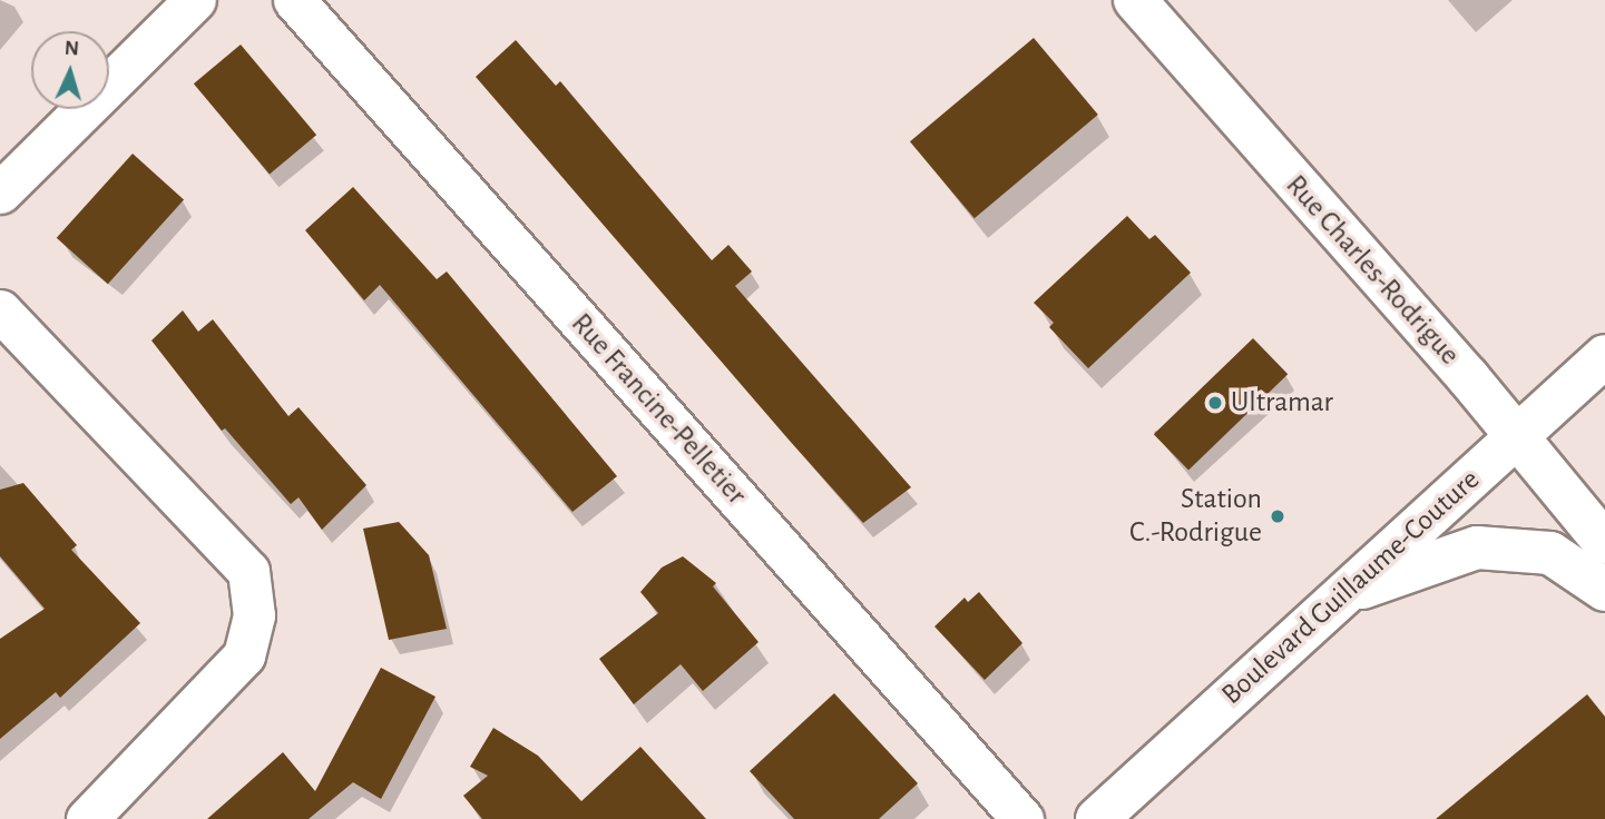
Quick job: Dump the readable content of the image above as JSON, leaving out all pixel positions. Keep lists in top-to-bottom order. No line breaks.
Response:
{"streets":{"main road":["Rue Charles-Rodrigue","Boulevard Guillaume-Couture"],"street":["Rue Francine-Pelletier"]},"crossings":[["Rue Charles-Rodrigue","Boulevard Guillaume-Couture"]],"places":["Ultramar","Station C.-Rodrigue"],"north":"top"}
